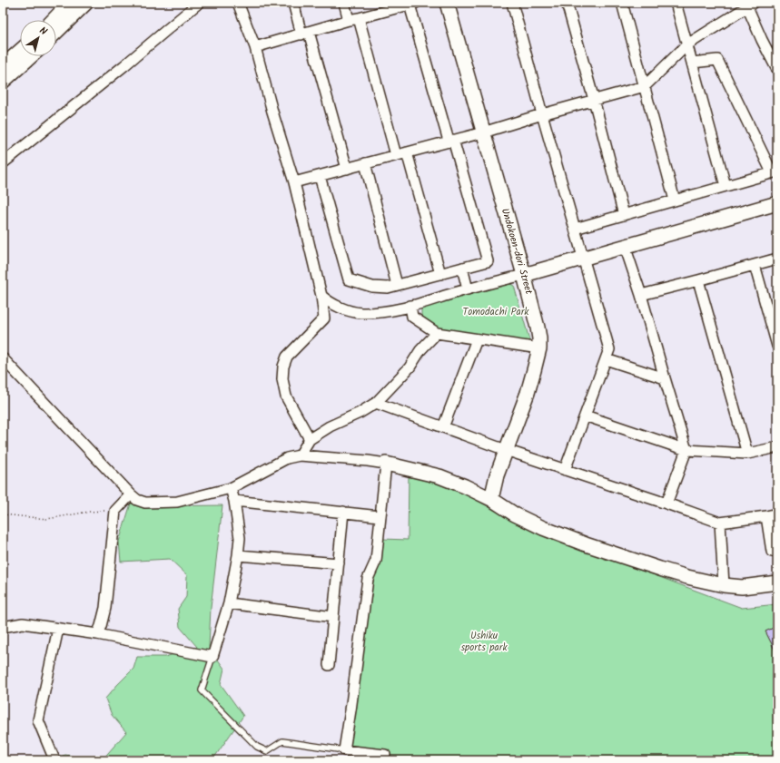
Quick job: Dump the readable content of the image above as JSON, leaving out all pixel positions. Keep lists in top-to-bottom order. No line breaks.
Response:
{"streets":{"street":["Undokoen-dori Street"]},"parks":["Tomodachi Park","Ushiku sports park"],"north":"top right"}
